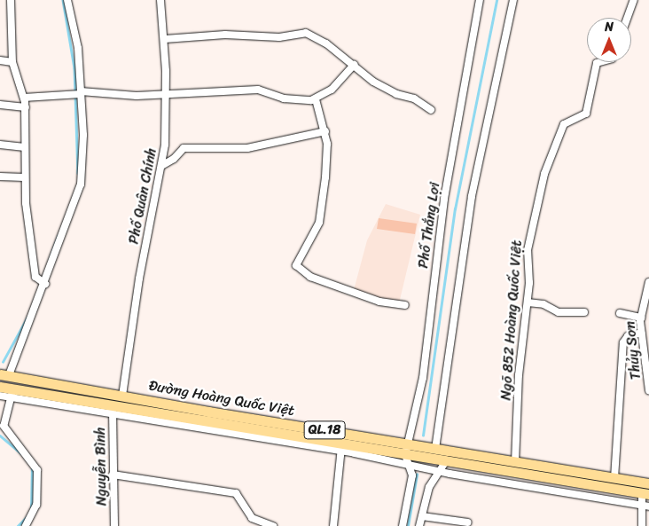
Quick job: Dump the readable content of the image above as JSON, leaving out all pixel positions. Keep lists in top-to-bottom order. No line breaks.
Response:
{"streets":{"highway":["Đường Hoàng Quốc Việt","QL.18"],"street":["Phố Quân Chính","Phố Thắng Lợi","Ngõ 852 Hoàng Quốc Việt","Thủy Sơn","Nguyễn Bình"]},"crossings":[["Phố Quân Chính","Đường Hoàng Quốc Việt"],["Phố Thắng Lợi","Đường Hoàng Quốc Việt"],["Ngõ 852 Hoàng Quốc Việt","Đường Hoàng Quốc Việt"],["Đường Hoàng Quốc Việt","Nguyễn Bình"]],"north":"top"}
